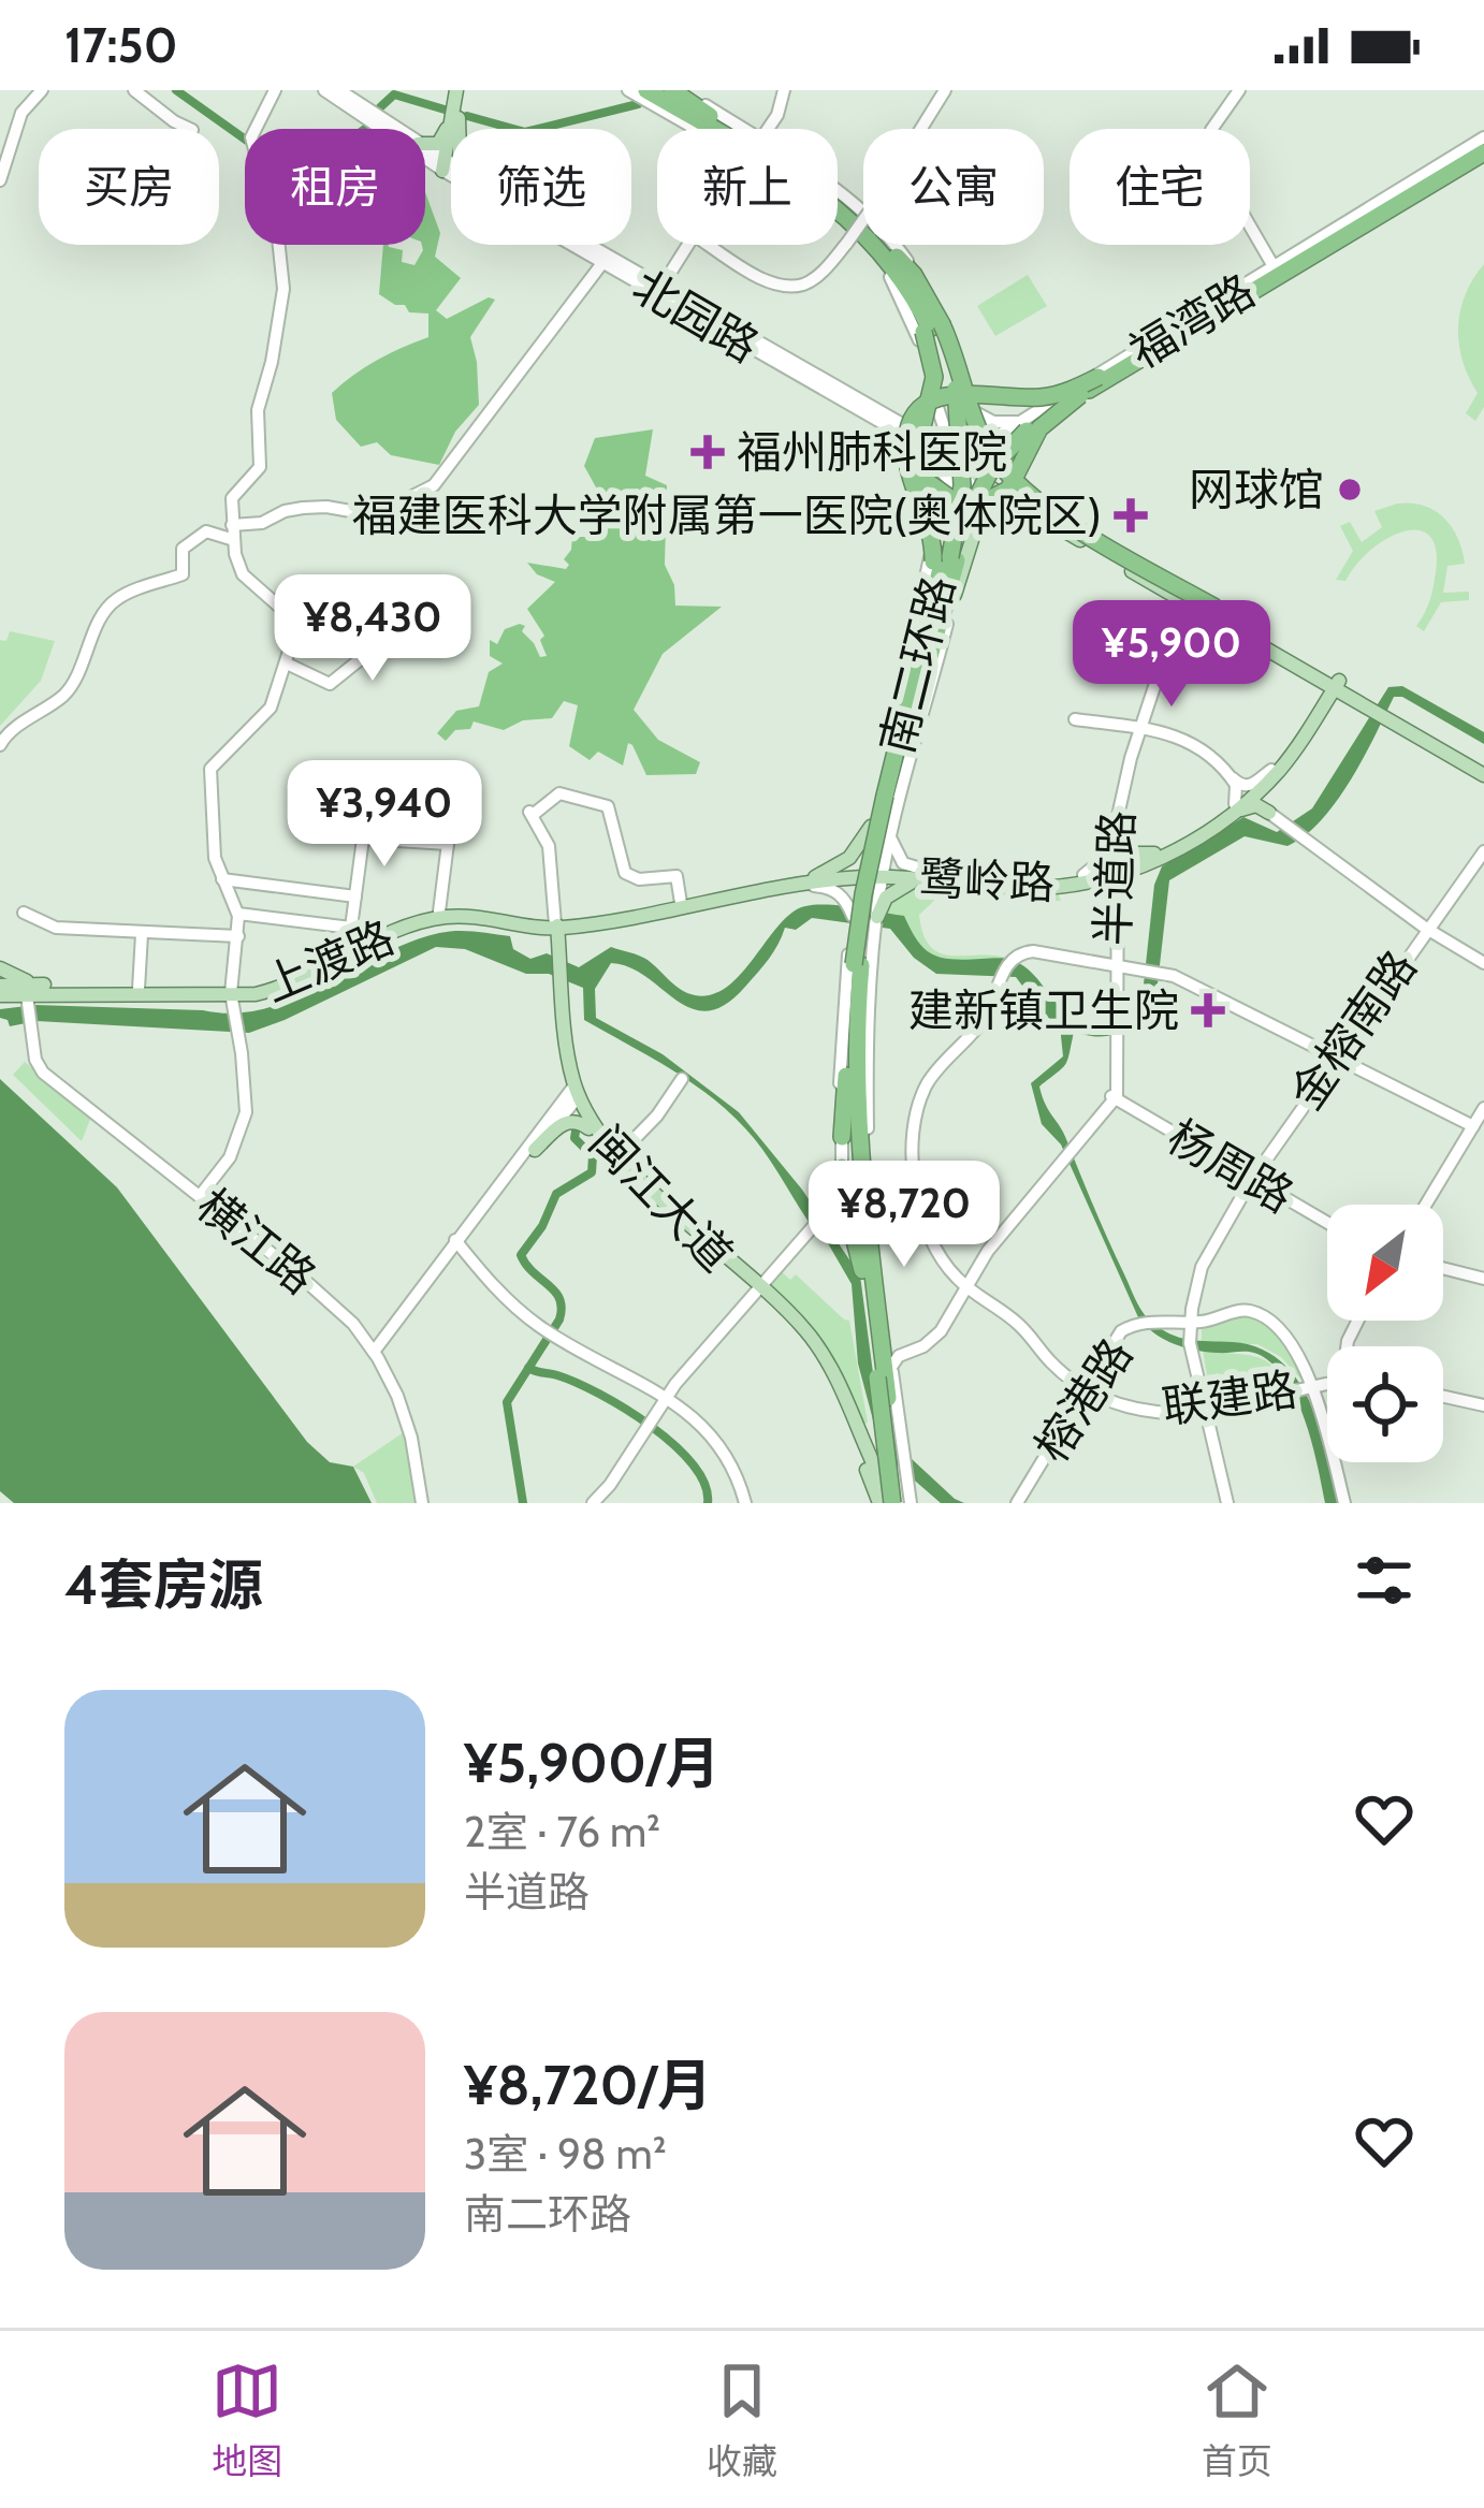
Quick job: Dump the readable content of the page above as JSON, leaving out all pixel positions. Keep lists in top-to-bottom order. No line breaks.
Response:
{"streets":{"highway":["福湾路","南二环路"],"main road":["鹭岭路","上渡路","闽江大道"],"street":["北园路","半道路","金榕南路","杨周路","横江路","联建路","榕港路"]},"crossings":[["南二环路","闽江大道"],["半道路","鹭岭路"],["半道路","杨周路"],["半道路","联建路"],["鹭岭路","上渡路"],["鹭岭路","闽江大道"],["上渡路","闽江大道"],["上渡路","横江路"],["金榕南路","杨周路"],["金榕南路","联建路"],["金榕南路","榕港路"],["联建路","榕港路"]],"places":{"health":["福州肺科医院","福建医科大学附属第一医院(奥体院区)","建新镇卫生院"],"other":["网球馆"]},"north":"bottom left","page":{"status":"17:50","chip":["买房","租房","筛选","新上","公寓","住宅"],"price":["¥8,430","¥5,900","¥3,940","¥8,720"],"heading":"4套房源","list":[{"name":"¥5,900/月","note":"2室 · 76 m² · 半道路"},{"name":"¥8,720/月","note":"3室 · 98 m² · 南二环路"}],"tabs":["地图","收藏","首页"]}}
